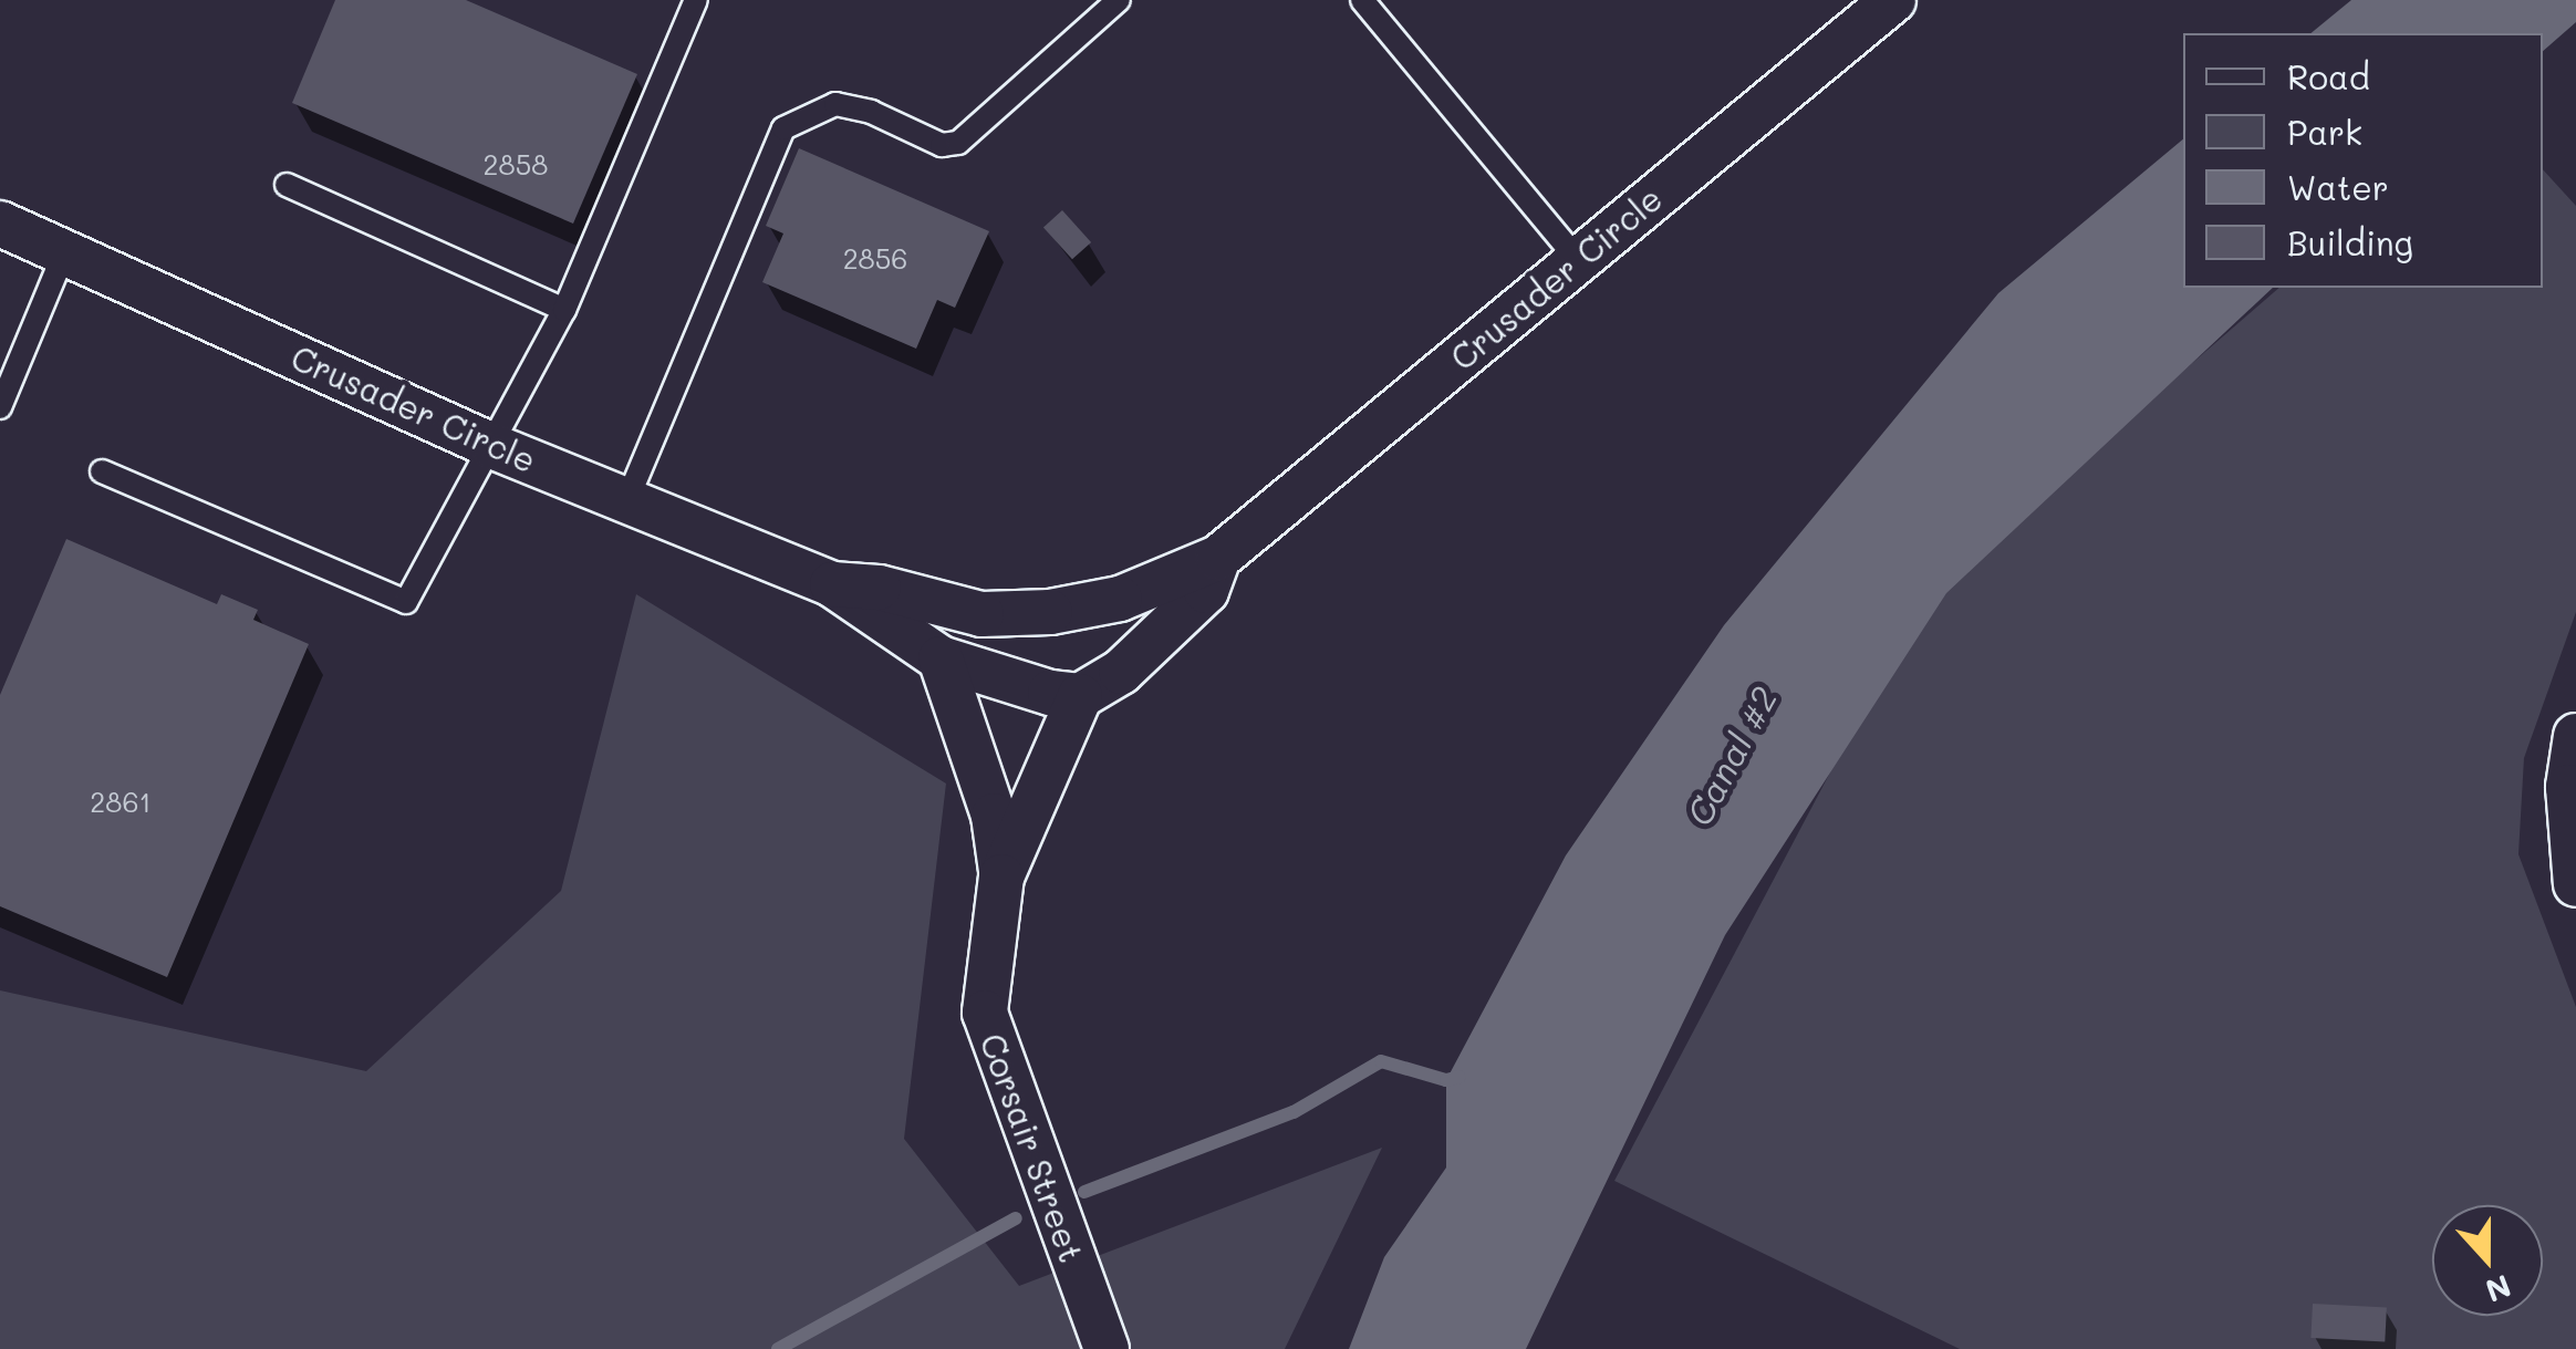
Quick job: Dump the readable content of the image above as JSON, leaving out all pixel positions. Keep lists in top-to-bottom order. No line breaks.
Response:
{"streets":{"street":["Crusader Circle","Corsair Street"]},"crossings":[["Crusader Circle","Corsair Street"]],"water":["Canal #2"],"house_numbers":["2858","2856","2861"],"legend":["Road","Park","Water","Building"],"north":"bottom"}
